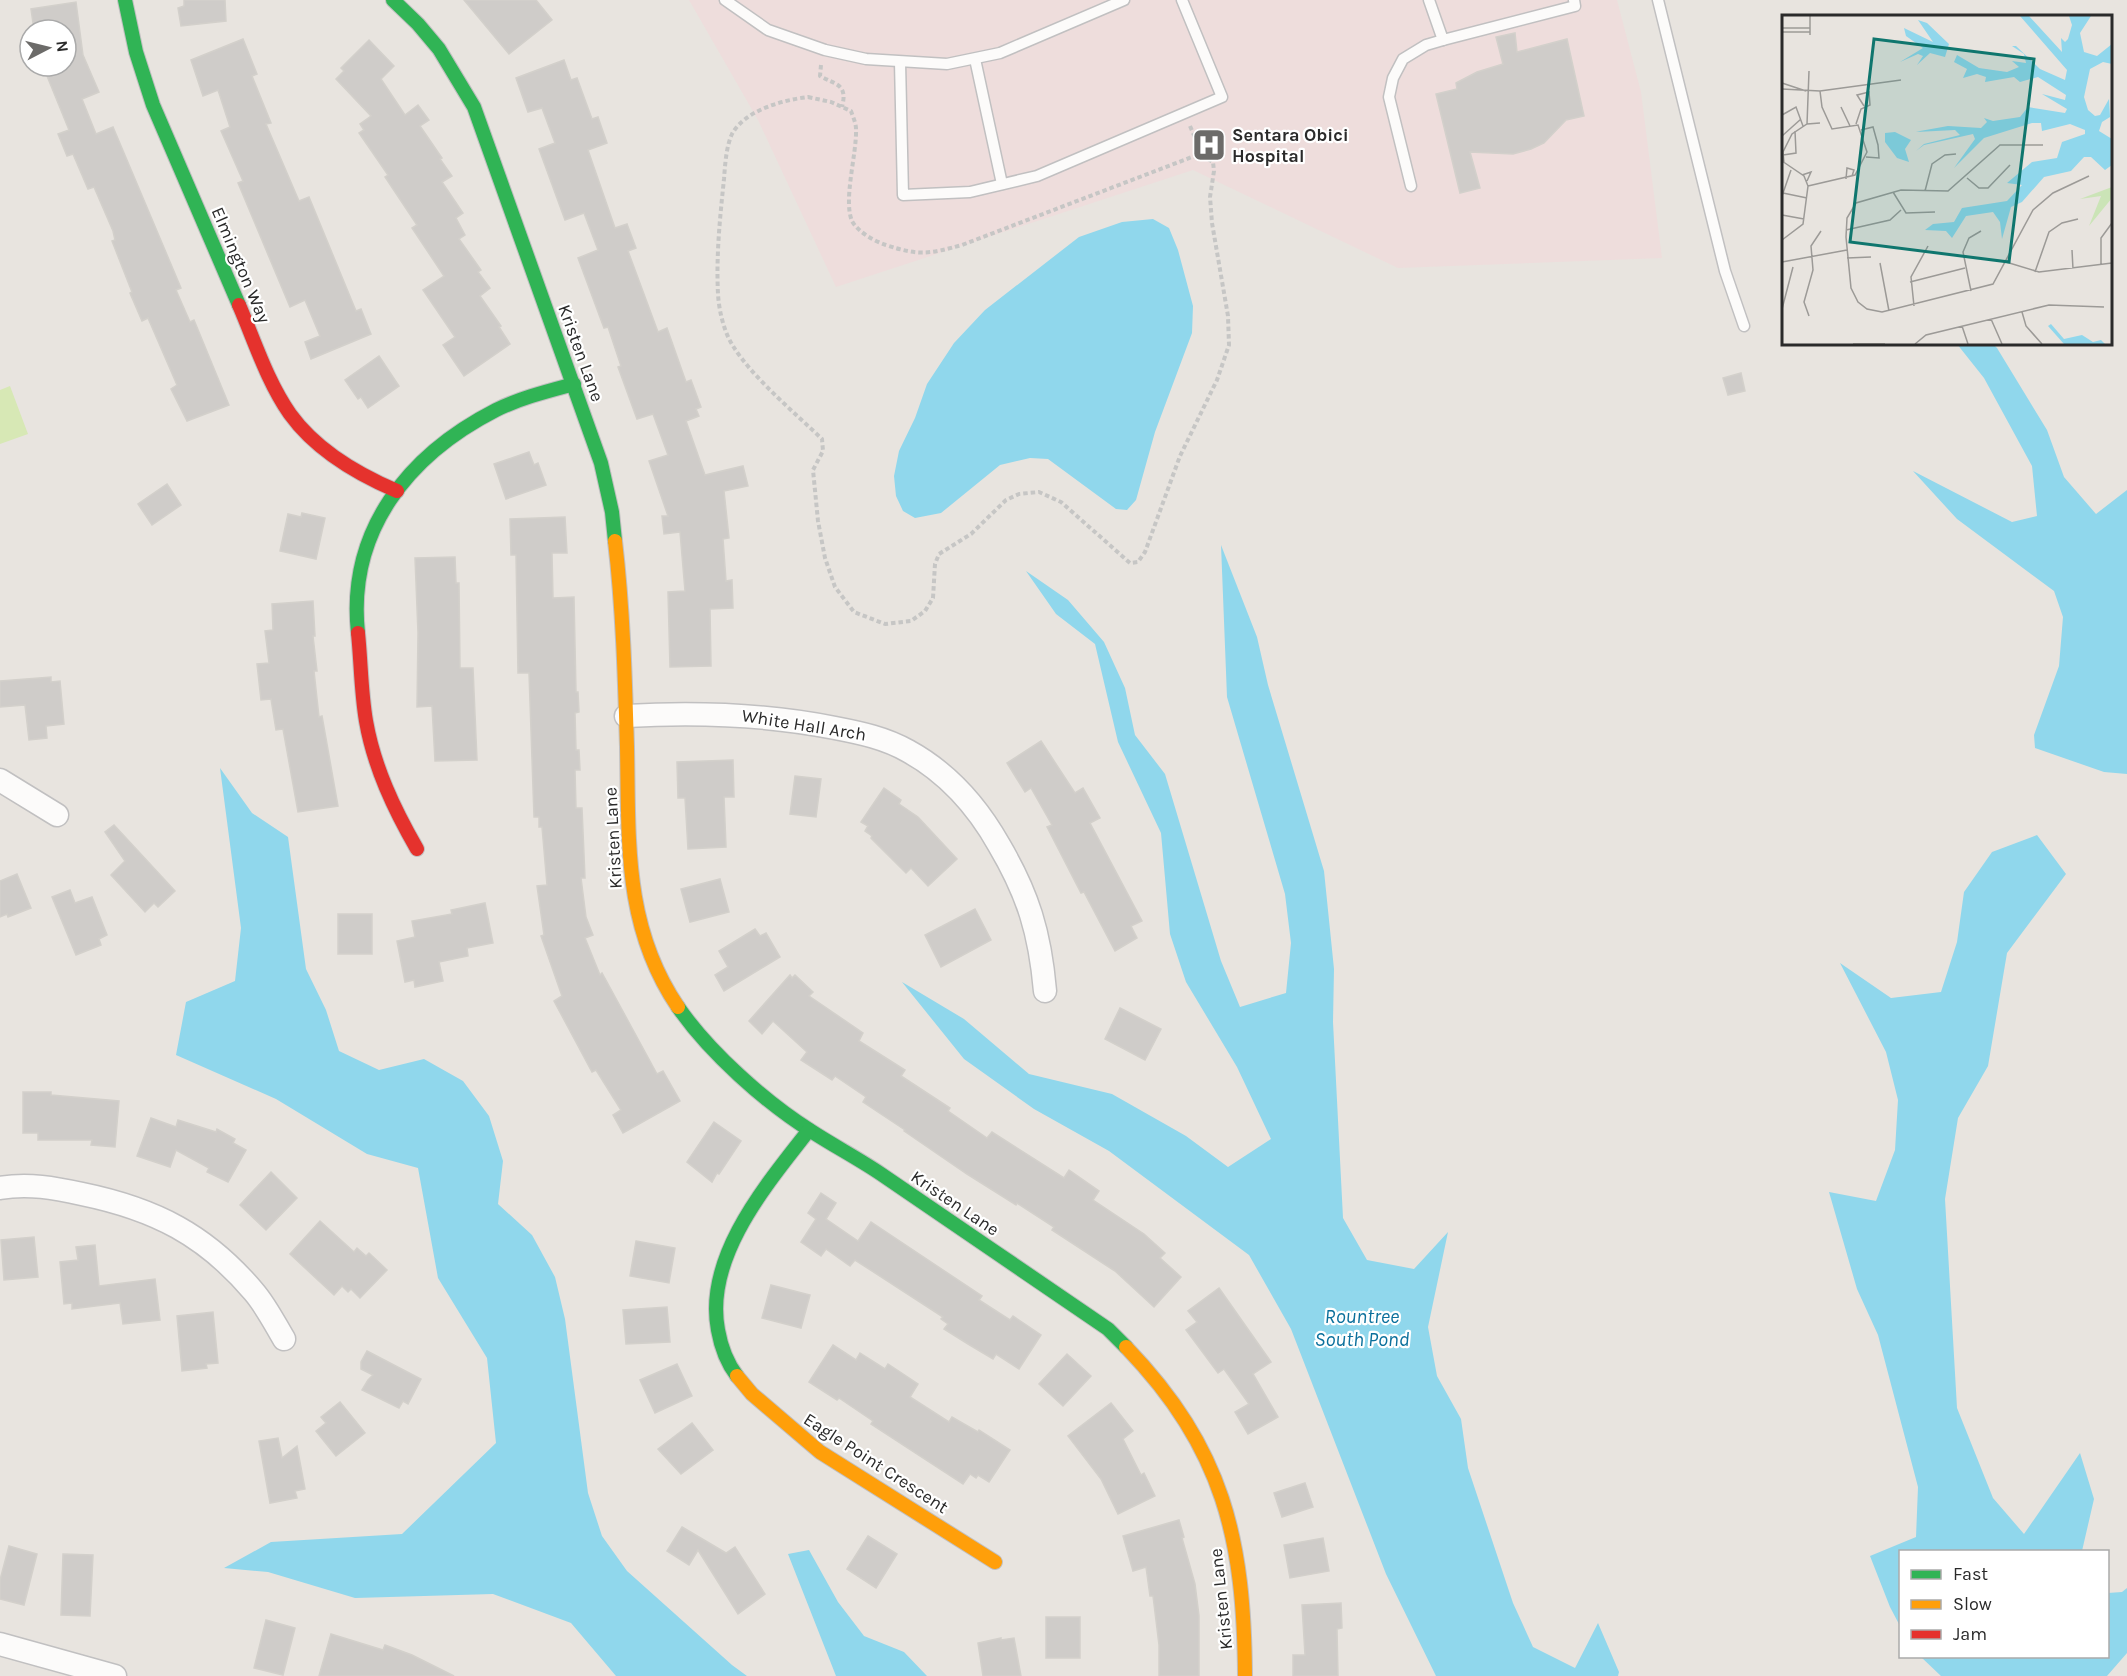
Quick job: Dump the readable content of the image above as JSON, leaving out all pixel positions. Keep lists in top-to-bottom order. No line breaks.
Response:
{"streets":{"street":["Elmington Way","Kristen Lane","White Hall Arch","Eagle Point Crescent"]},"crossings":[["Kristen Lane","White Hall Arch"],["Kristen Lane","Eagle Point Crescent"]],"water":["Rountree South Pond"],"places":{"hospital":["Sentara Obici Hospital"]},"legend":["Fast","Slow","Jam"],"north":"right"}
